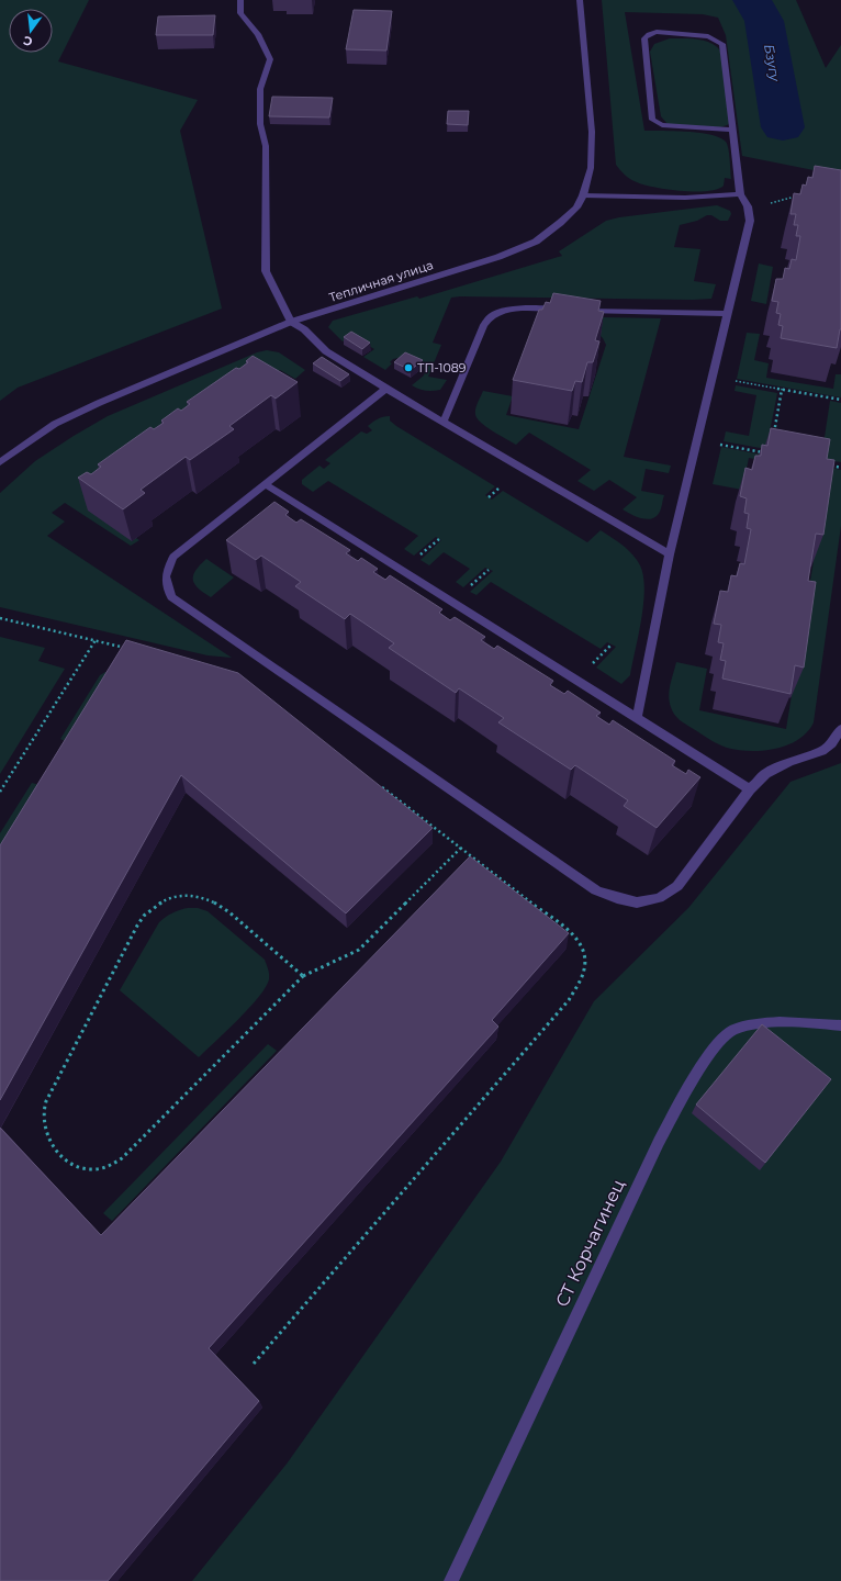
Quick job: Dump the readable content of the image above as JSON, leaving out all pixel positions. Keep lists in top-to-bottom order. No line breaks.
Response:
{"streets":{"street":["Тепличная улица","СТ Корчагинец"]},"water":["Бзугу"],"places":["ТП-1089"],"north":"bottom"}
